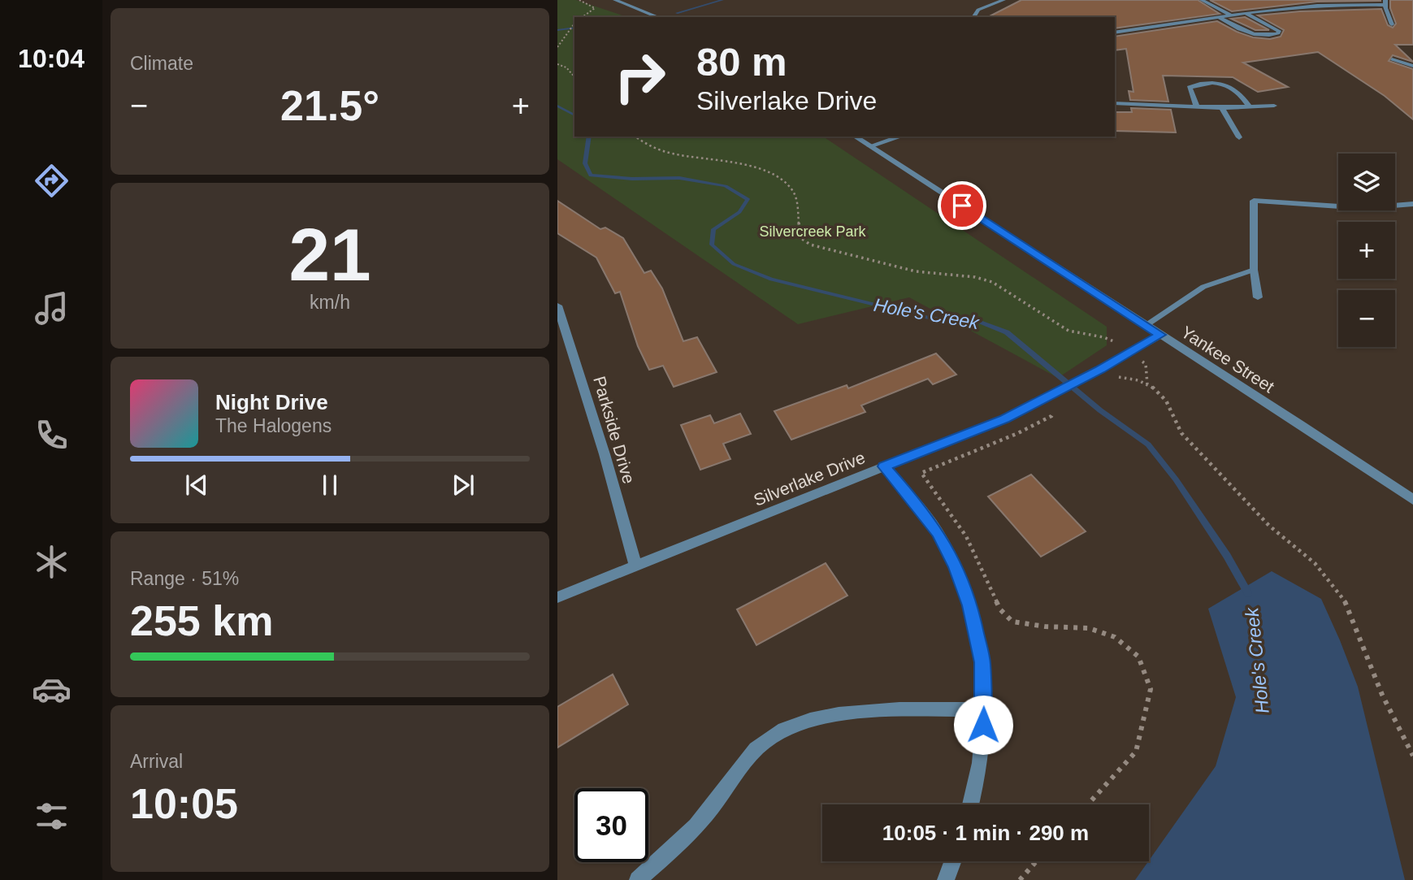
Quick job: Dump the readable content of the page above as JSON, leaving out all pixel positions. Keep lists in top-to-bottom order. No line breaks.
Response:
{"streets":{"street":["Yankee Street","Parkside Drive","Silverlake Drive"]},"crossings":[["Yankee Street","Silverlake Drive"],["Parkside Drive","Silverlake Drive"]],"water":["Hole's Creek"],"parks":["Silvercreek Park"],"page":{"tabs":"10:04","tile":["Climate",["21","km/h"],["Range · 51%","255 km"],["Arrival","10:05"]],"turn":["80 m","Silverlake Drive"],"heat":["−","21.5°","+"],"map_buttons":["+","−"],"song":["Night Drive","The Halogens"],"limit":"30","trip":"10:05 · 1 min · 290 m"}}
